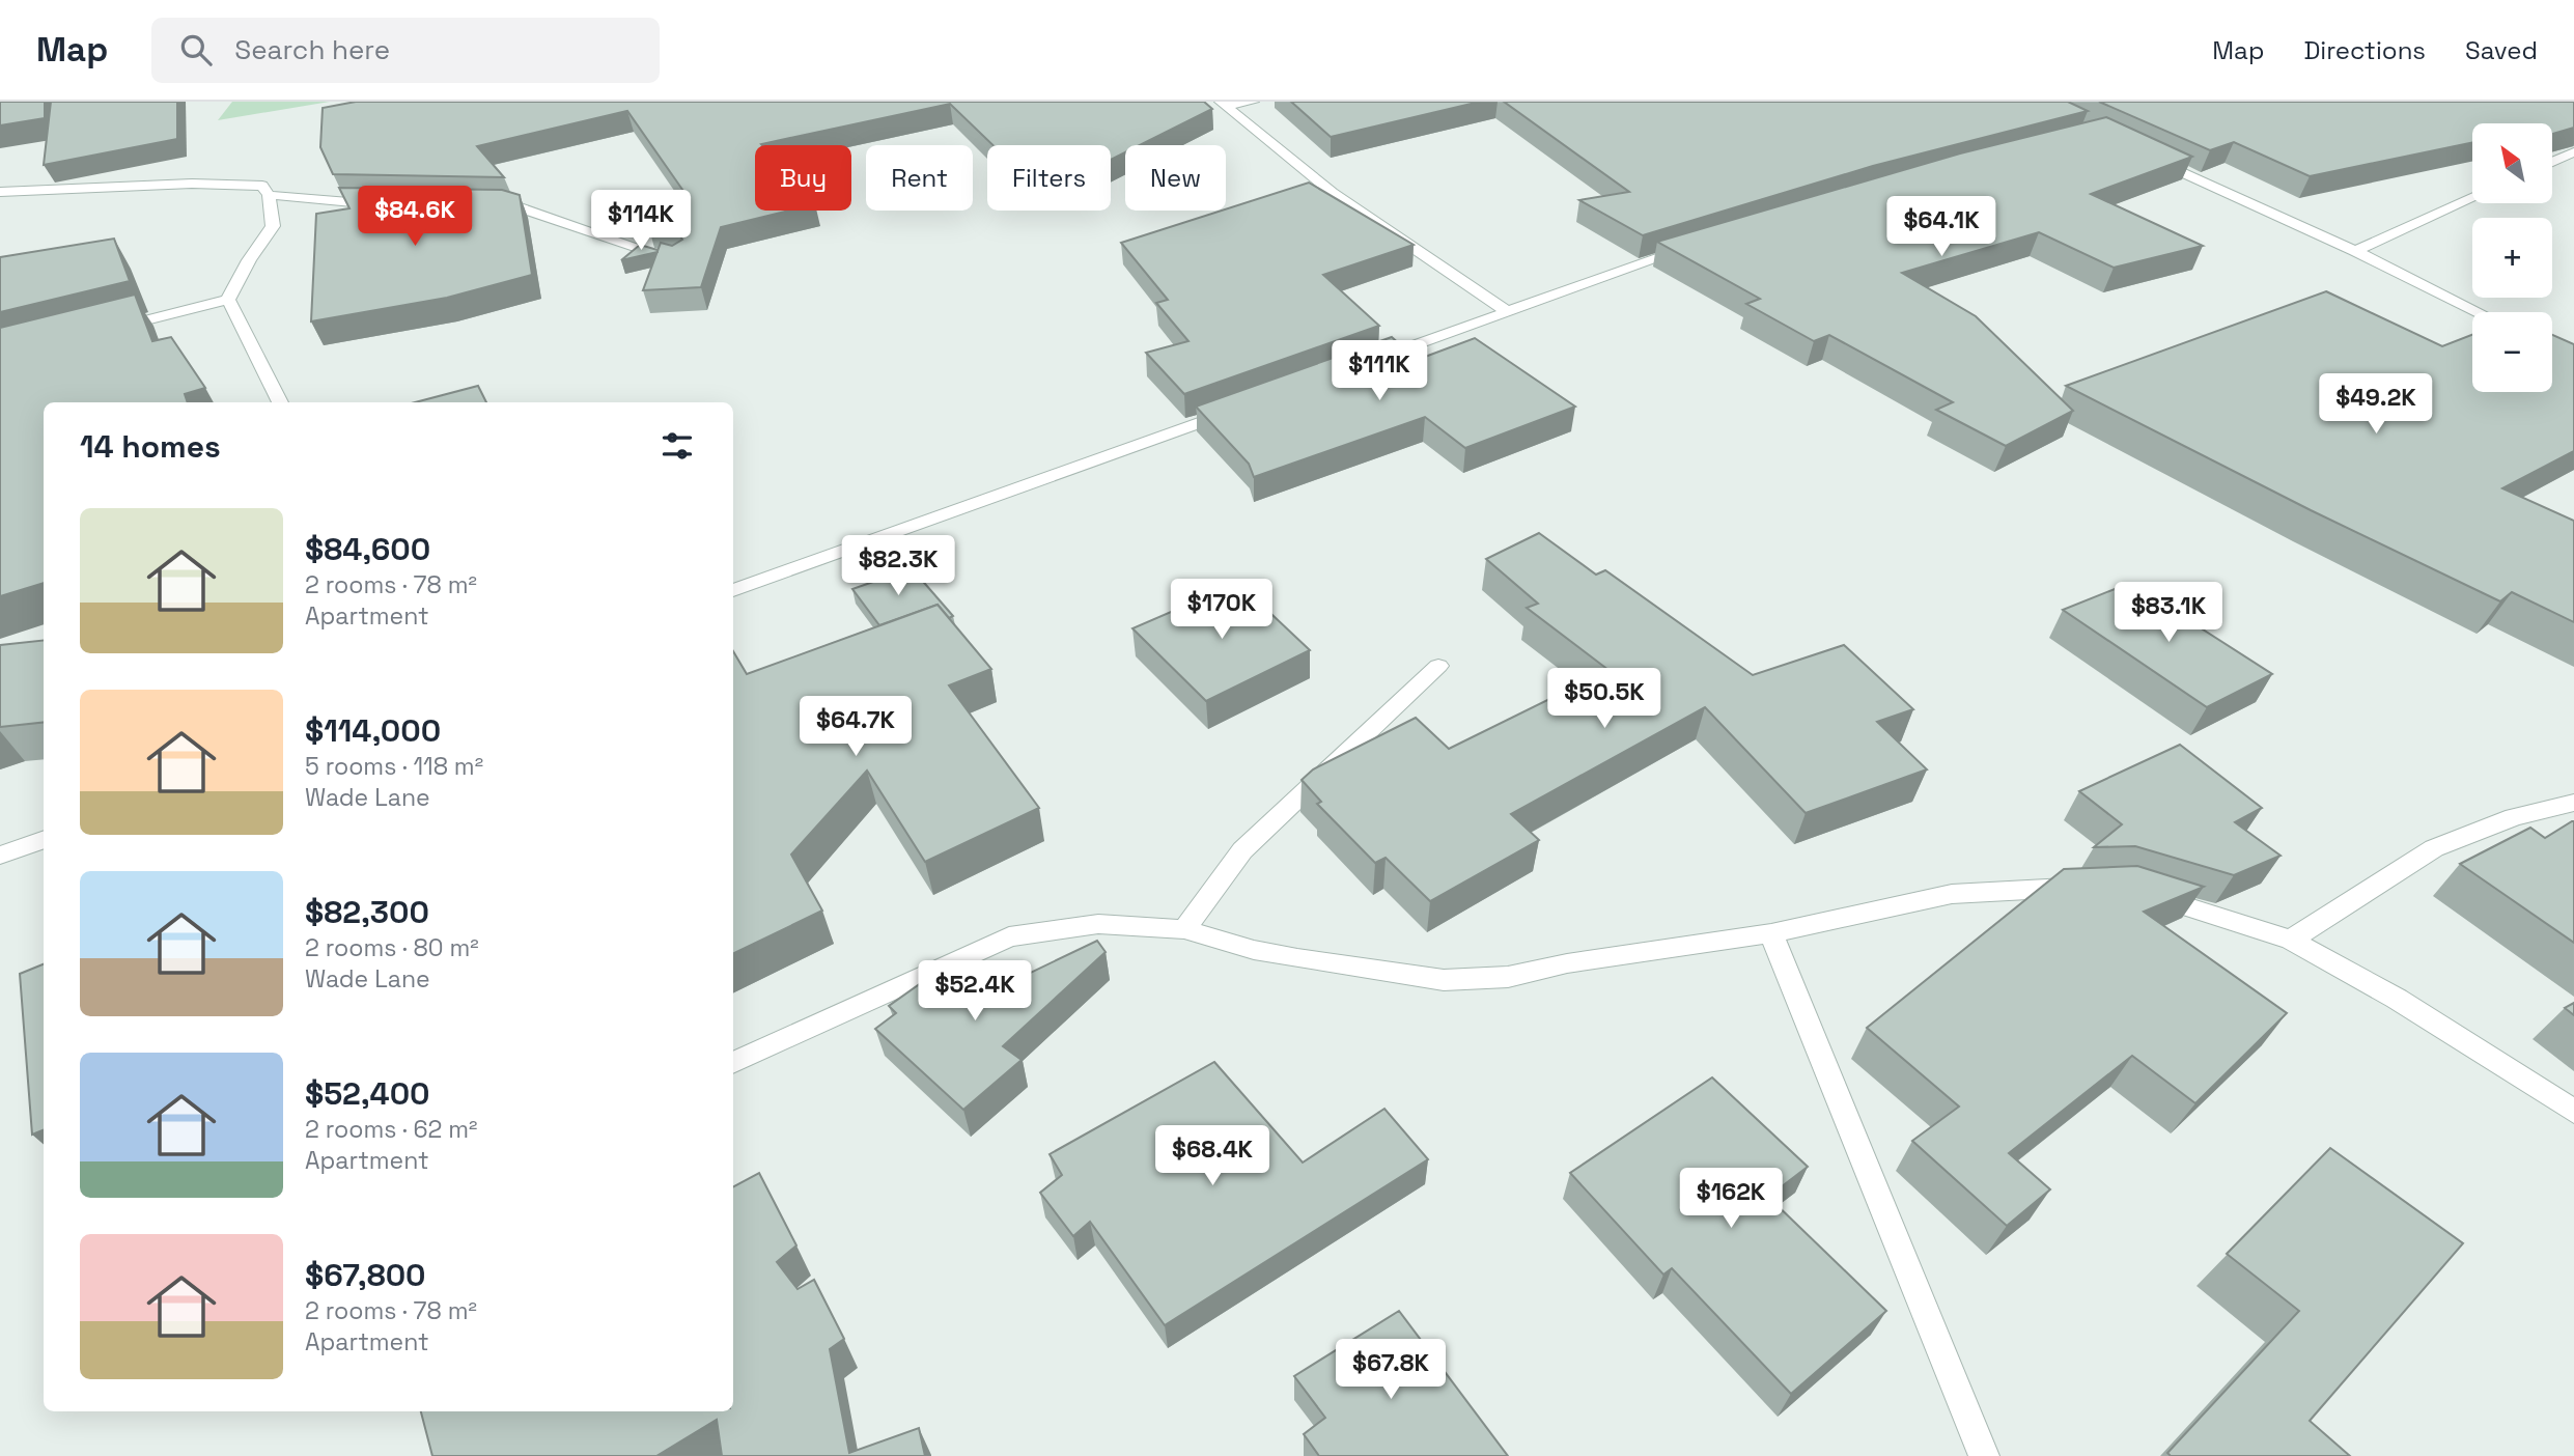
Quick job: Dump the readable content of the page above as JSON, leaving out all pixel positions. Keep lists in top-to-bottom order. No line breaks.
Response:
{"north":"top left","page":{"header":"Map","search":"Search here","nav":["Map","Directions","Saved"],"map_buttons":["+","−"],"chip":["Buy","Rent","Filters","New"],"price":["$84.6K","$114K","$64.1K","$111K","$49.2K","$82.3K","$170K","$83.1K","$50.5K","$64.7K","$52.4K","$68.4K","$162K","$67.8K"],"heading":"14 homes","list":[{"name":"$84,600","note":"2 rooms · 78 m² · Apartment"},{"name":"$114,000","note":"5 rooms · 118 m² · Wade Lane"},{"name":"$82,300","note":"2 rooms · 80 m² · Wade Lane"},{"name":"$52,400","note":"2 rooms · 62 m² · Apartment"},{"name":"$67,800","note":"2 rooms · 78 m² · Apartment"}]}}
